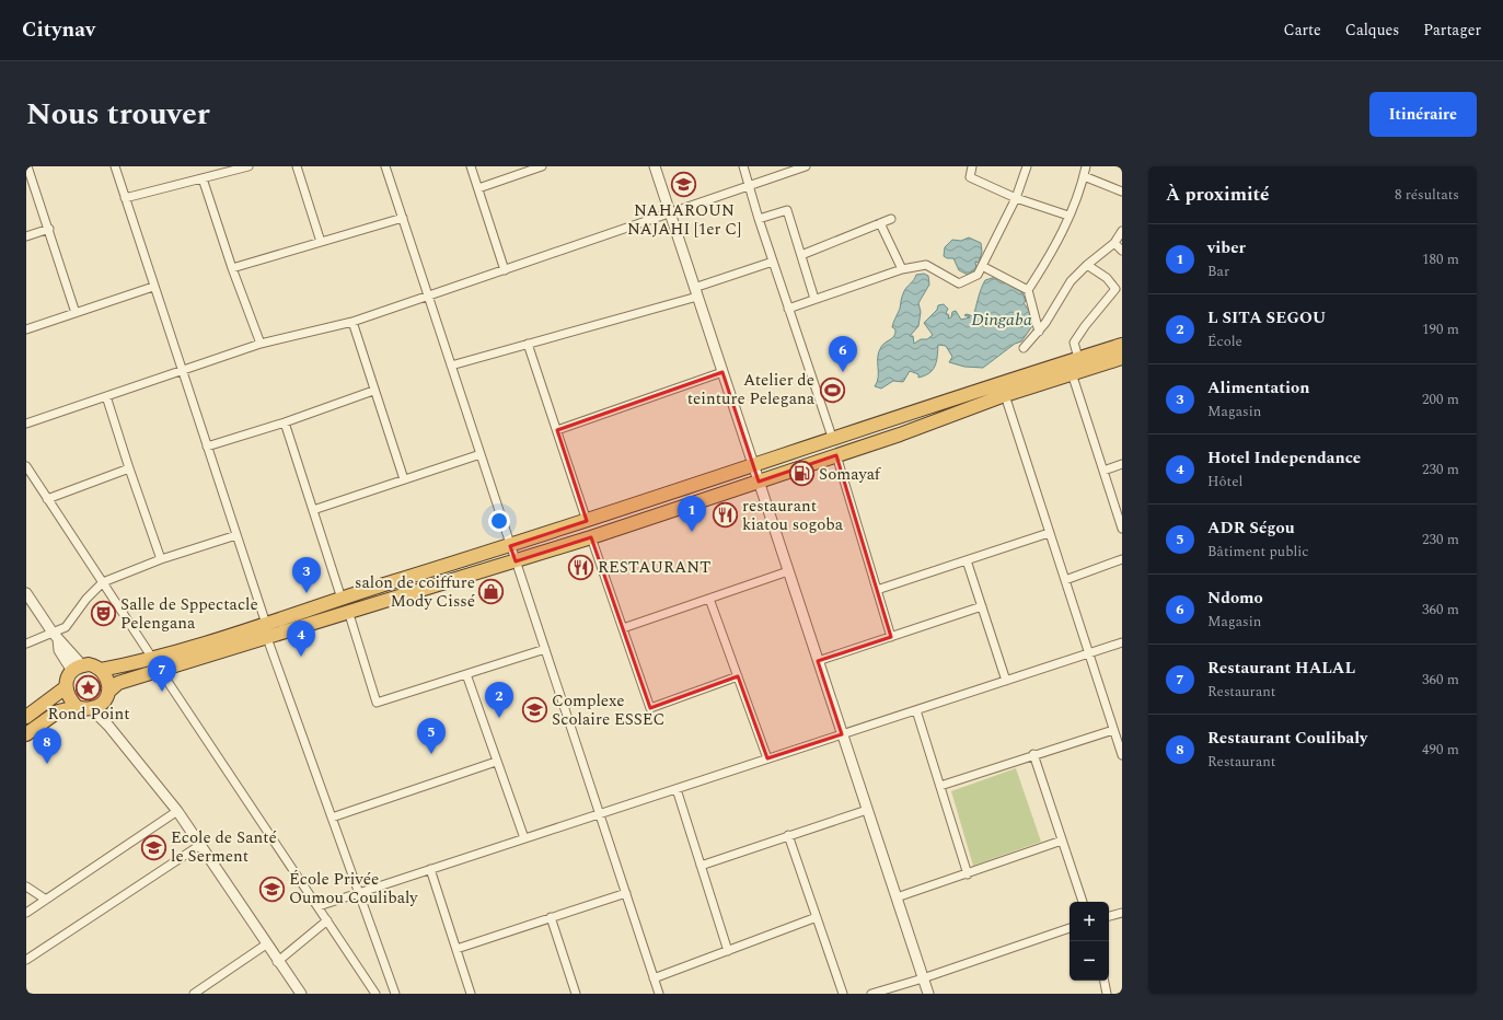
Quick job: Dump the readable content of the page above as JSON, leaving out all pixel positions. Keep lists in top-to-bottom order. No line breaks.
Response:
{"water":["Dingaba"],"places":{"school or university":["NAHAROUN NAJAHI [1er C]","Complexe Scolaire ESSEC","Ecole de Santé le Serment","École Privée Oumou Coulibaly"],"sports":["Atelier de teinture Pelegana"],"fuel station":["Somayaf"],"restaurant":["restaurant kiatou sogoba","RESTAURANT"],"shop":["salon de coiffure Mody Cissé"],"theatre":["Salle de Sppectacle Pelengana"],"place":["Rond Point"]},"page":{"header":"Citynav","nav":["Carte","Calques","Partager"],"title":"Nous trouver","buttons":"Itinéraire","heading":["À proximité","8 résultats"],"list":[{"mark":"1","name":"viber","note":"Bar","value":"180 m"},{"mark":"2","name":"L SITA SEGOU","note":"École","value":"190 m"},{"mark":"3","name":"Alimentation","note":"Magasin","value":"200 m"},{"mark":"4","name":"Hotel Independance","note":"Hôtel","value":"230 m"},{"mark":"5","name":"ADR Ségou","note":"Bâtiment public","value":"230 m"},{"mark":"6","name":"Ndomo","note":"Magasin","value":"360 m"},{"mark":"7","name":"Restaurant HALAL","note":"Restaurant","value":"360 m"},{"mark":"8","name":"Restaurant Coulibaly","note":"Restaurant","value":"490 m"}],"pins":["6","1","3","4","7","2","5","8"],"map_buttons":["+","−"]}}
